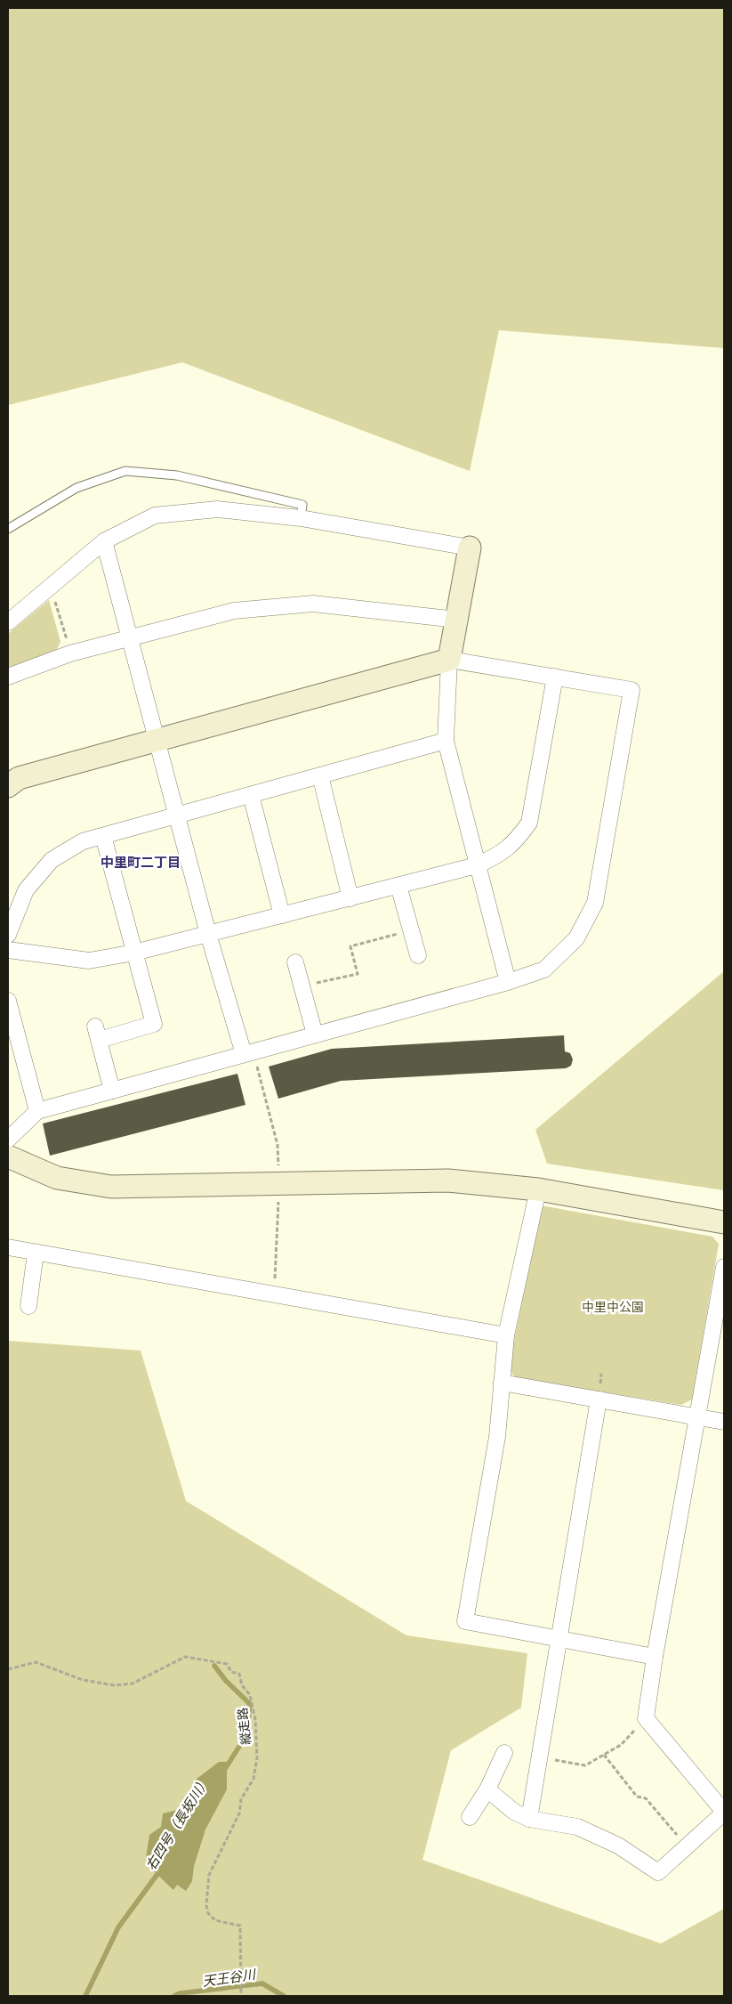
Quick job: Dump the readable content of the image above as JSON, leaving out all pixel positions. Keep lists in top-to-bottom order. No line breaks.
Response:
{"streets":{"path":["縦走路"]},"districts":["中里町二丁目"],"water":["右四号（長坂川）","天王谷川"],"parks":["中里中公園"]}
